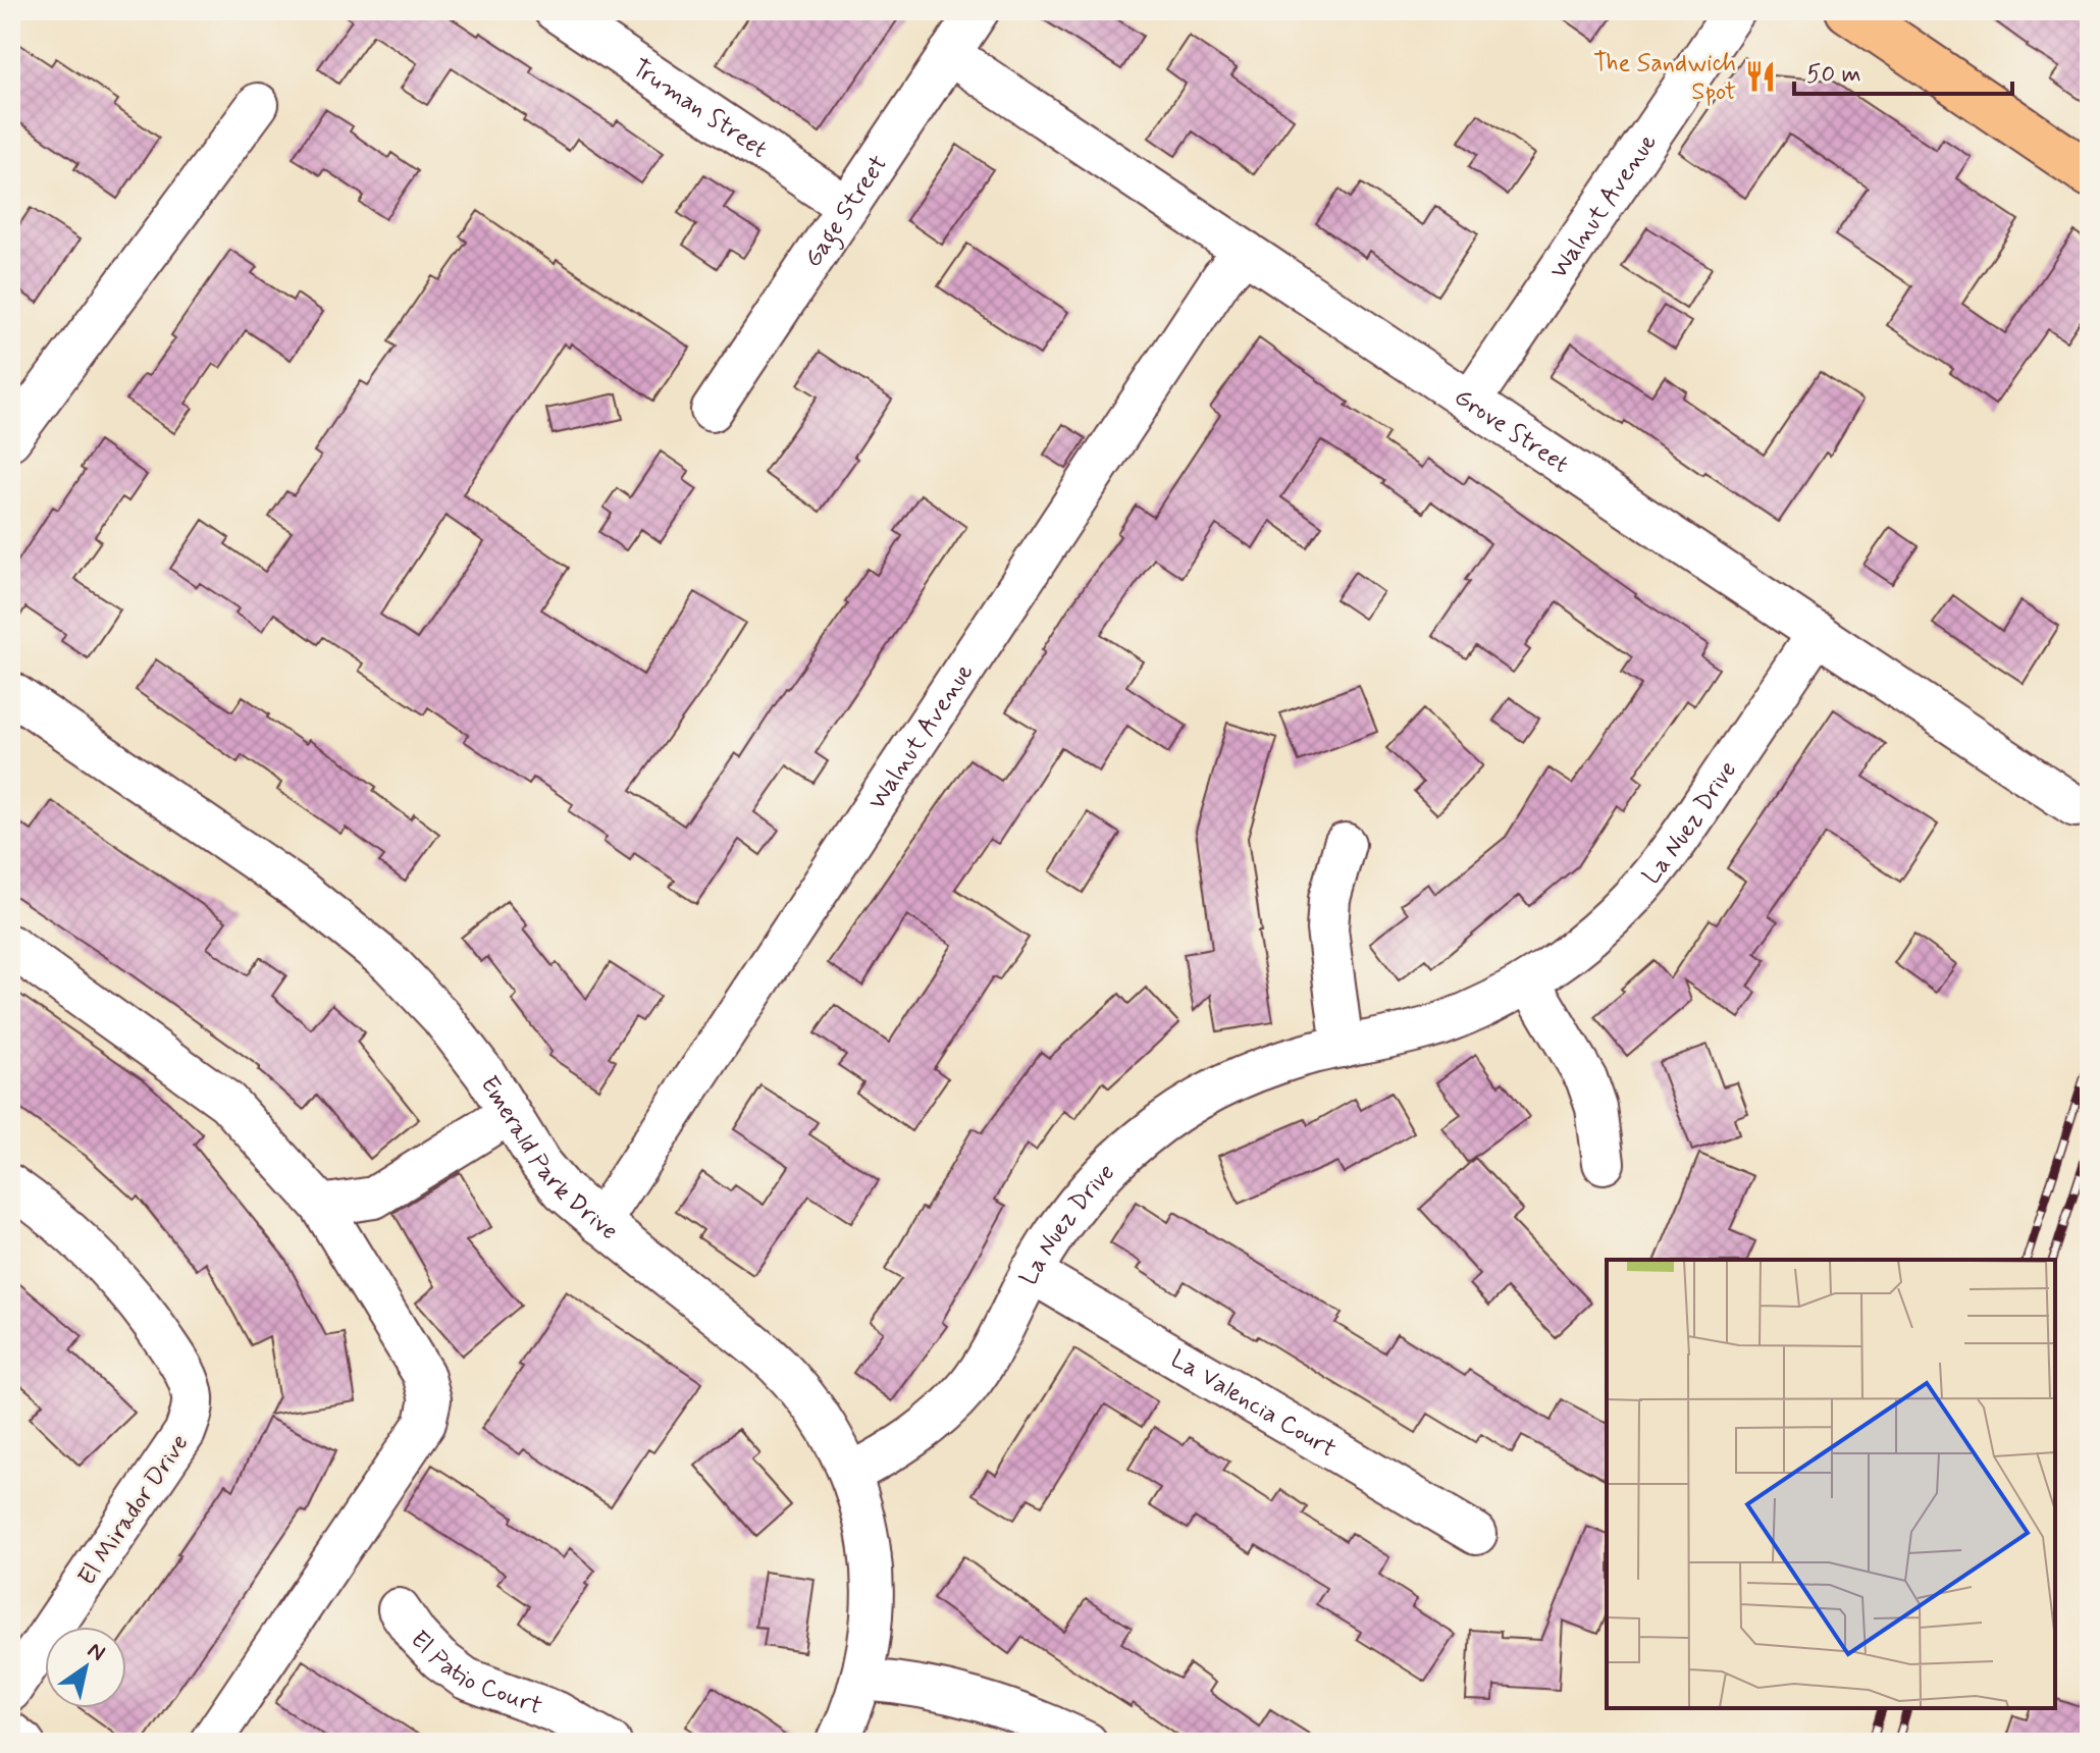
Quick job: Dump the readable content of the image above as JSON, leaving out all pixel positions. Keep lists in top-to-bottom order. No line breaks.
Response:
{"streets":{"street":["Truman Street","Walnut Avenue","Gage Street","Grove Street","La Nuez Drive","Emerald Park Drive","La Valencia Court","El Mirador Drive","El Patio Court"]},"crossings":[["Truman Street","Gage Street"],["Walnut Avenue","Grove Street"],["Walnut Avenue","Emerald Park Drive"],["Gage Street","Grove Street"],["Grove Street","La Nuez Drive"],["La Nuez Drive","Emerald Park Drive"],["La Nuez Drive","La Valencia Court"]],"places":{"restaurant":["The Sandwich Spot"]},"scale_bar":"50 m","north":"top right"}
